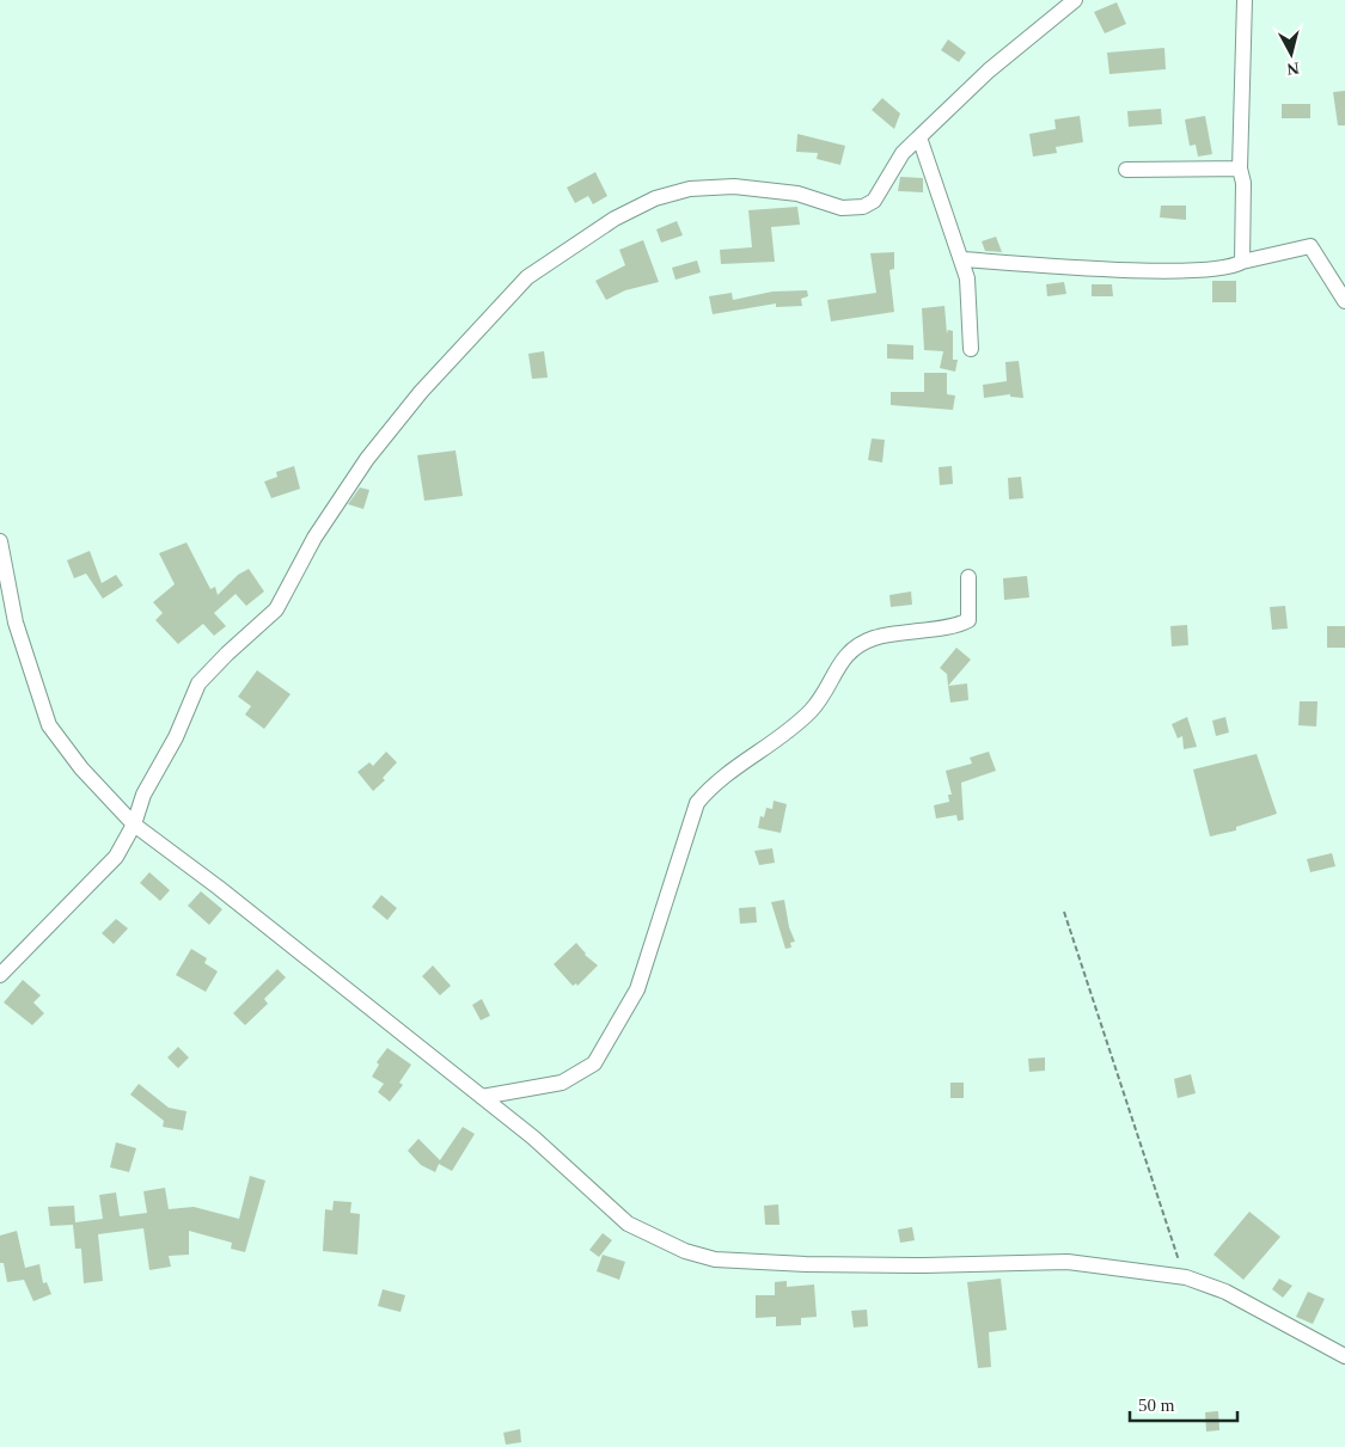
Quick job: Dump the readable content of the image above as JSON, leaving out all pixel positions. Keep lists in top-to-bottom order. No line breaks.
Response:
{"scale_bar":"50 m","north":"bottom"}
